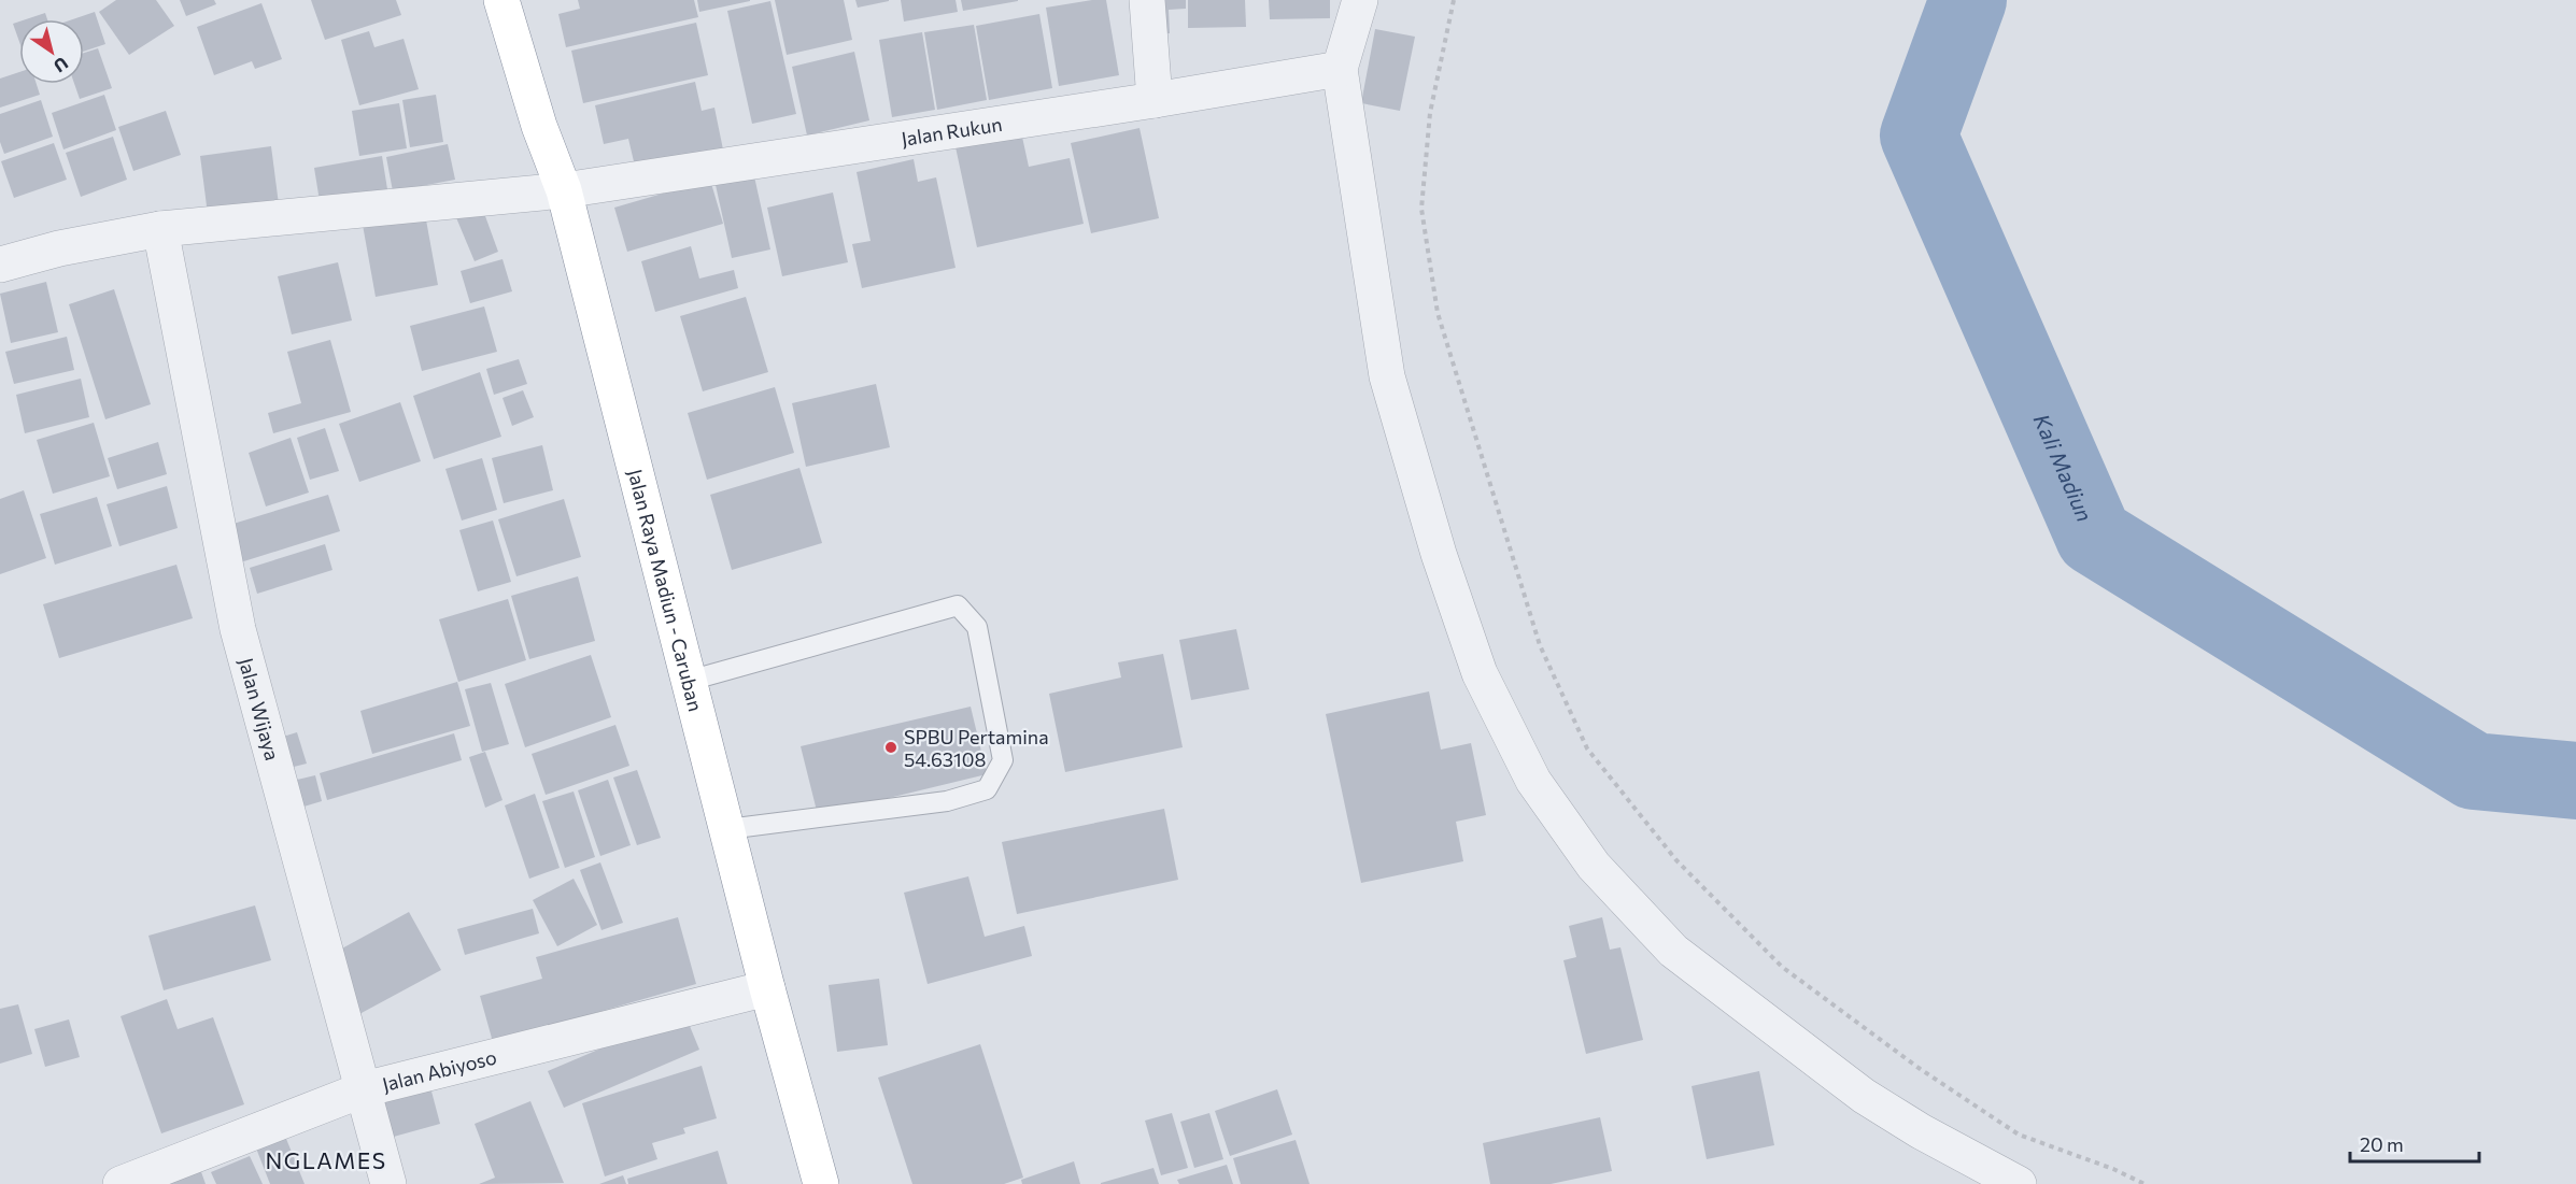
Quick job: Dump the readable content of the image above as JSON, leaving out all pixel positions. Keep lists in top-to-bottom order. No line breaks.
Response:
{"streets":{"highway":["Jalan Raya Madiun - Caruban"],"street":["Jalan Rukun","Jalan Wijaya","Jalan Abiyoso"]},"crossings":[["Jalan Rukun","Jalan Raya Madiun - Caruban"],["Jalan Rukun","Jalan Wijaya"],["Jalan Raya Madiun - Caruban","Jalan Abiyoso"],["Jalan Wijaya","Jalan Abiyoso"]],"districts":["NGLAMES"],"water":["Kali Madiun"],"places":["SPBU Pertamina 54.63108"],"scale_bar":"20 m","north":"bottom right"}
